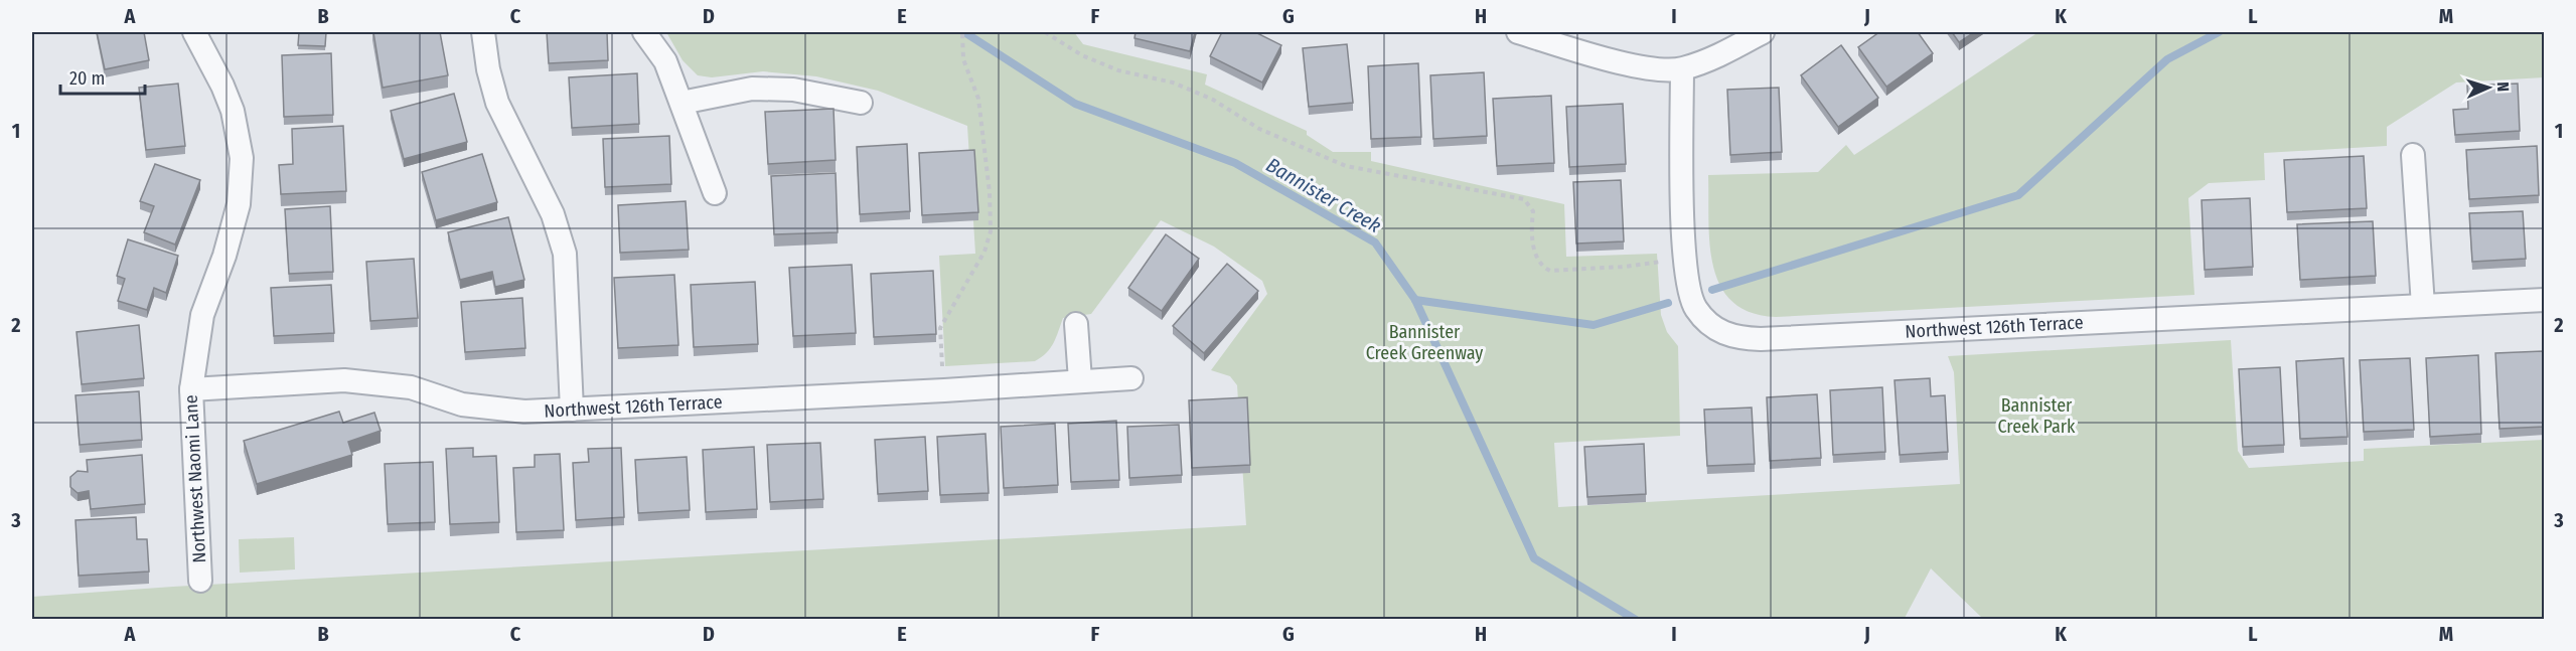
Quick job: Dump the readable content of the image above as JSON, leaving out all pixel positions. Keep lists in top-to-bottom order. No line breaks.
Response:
{"streets":{"street":["Northwest 126th Terrace","Northwest Naomi Lane"]},"crossings":[["Northwest 126th Terrace","Northwest Naomi Lane"]],"water":["Bannister Creek"],"parks":["Bannister Creek Greenway","Bannister Creek Park"],"scale_bar":"20 m","north":"right","grid":{"columns":["A","B","C","D","E","F","G","H","I","J","K","L","M"],"rows":["1","2","3"]}}
